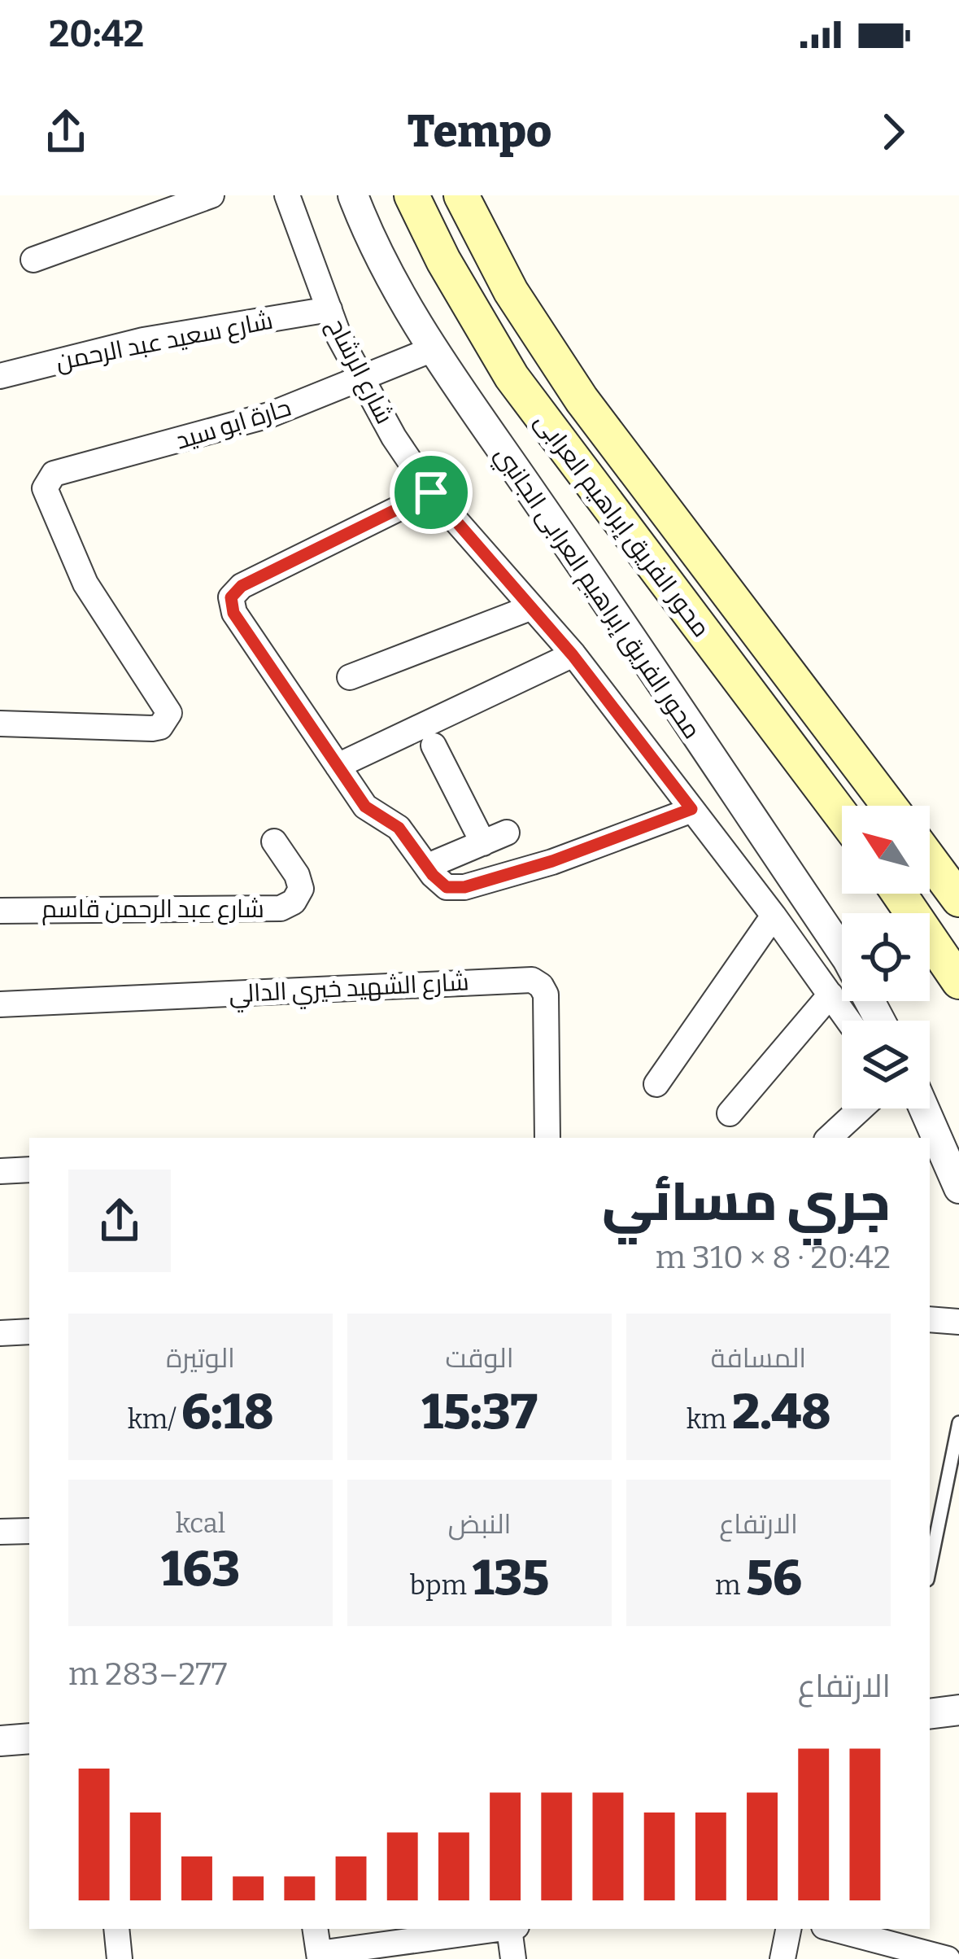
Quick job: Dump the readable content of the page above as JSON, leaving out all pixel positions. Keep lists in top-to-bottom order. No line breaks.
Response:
{"streets":{"main road":["محور الفريق إبراهيم العرابى"],"street":["شارع سعيد عبد الرحمن","شارع الرشاح","حارة ابو سيد","محور الفريق إبراهيم العرابى الجانبي","شارع عبد الرحمن قاسم","شارع الشهيد خيري الدالي"]},"crossings":[["شارع سعيد عبد الرحمن","شارع الرشاح"],["شارع الرشاح","حارة ابو سيد"],["حارة ابو سيد","محور الفريق إبراهيم العرابى الجانبي"]],"north":"top left","page":{"status":"20:42","header":"Tempo","heading":["جري مسائي","20:42 · 8 × 310 m"],"stats":[["المسافة","2.48 km"],["الوقت","15:37"],["الوتيرة","6:18 /km"],["الارتفاع","56 m"],["النبض","135 bpm"],["kcal","163"]],"chart":["الارتفاع","277–283 m"]}}
